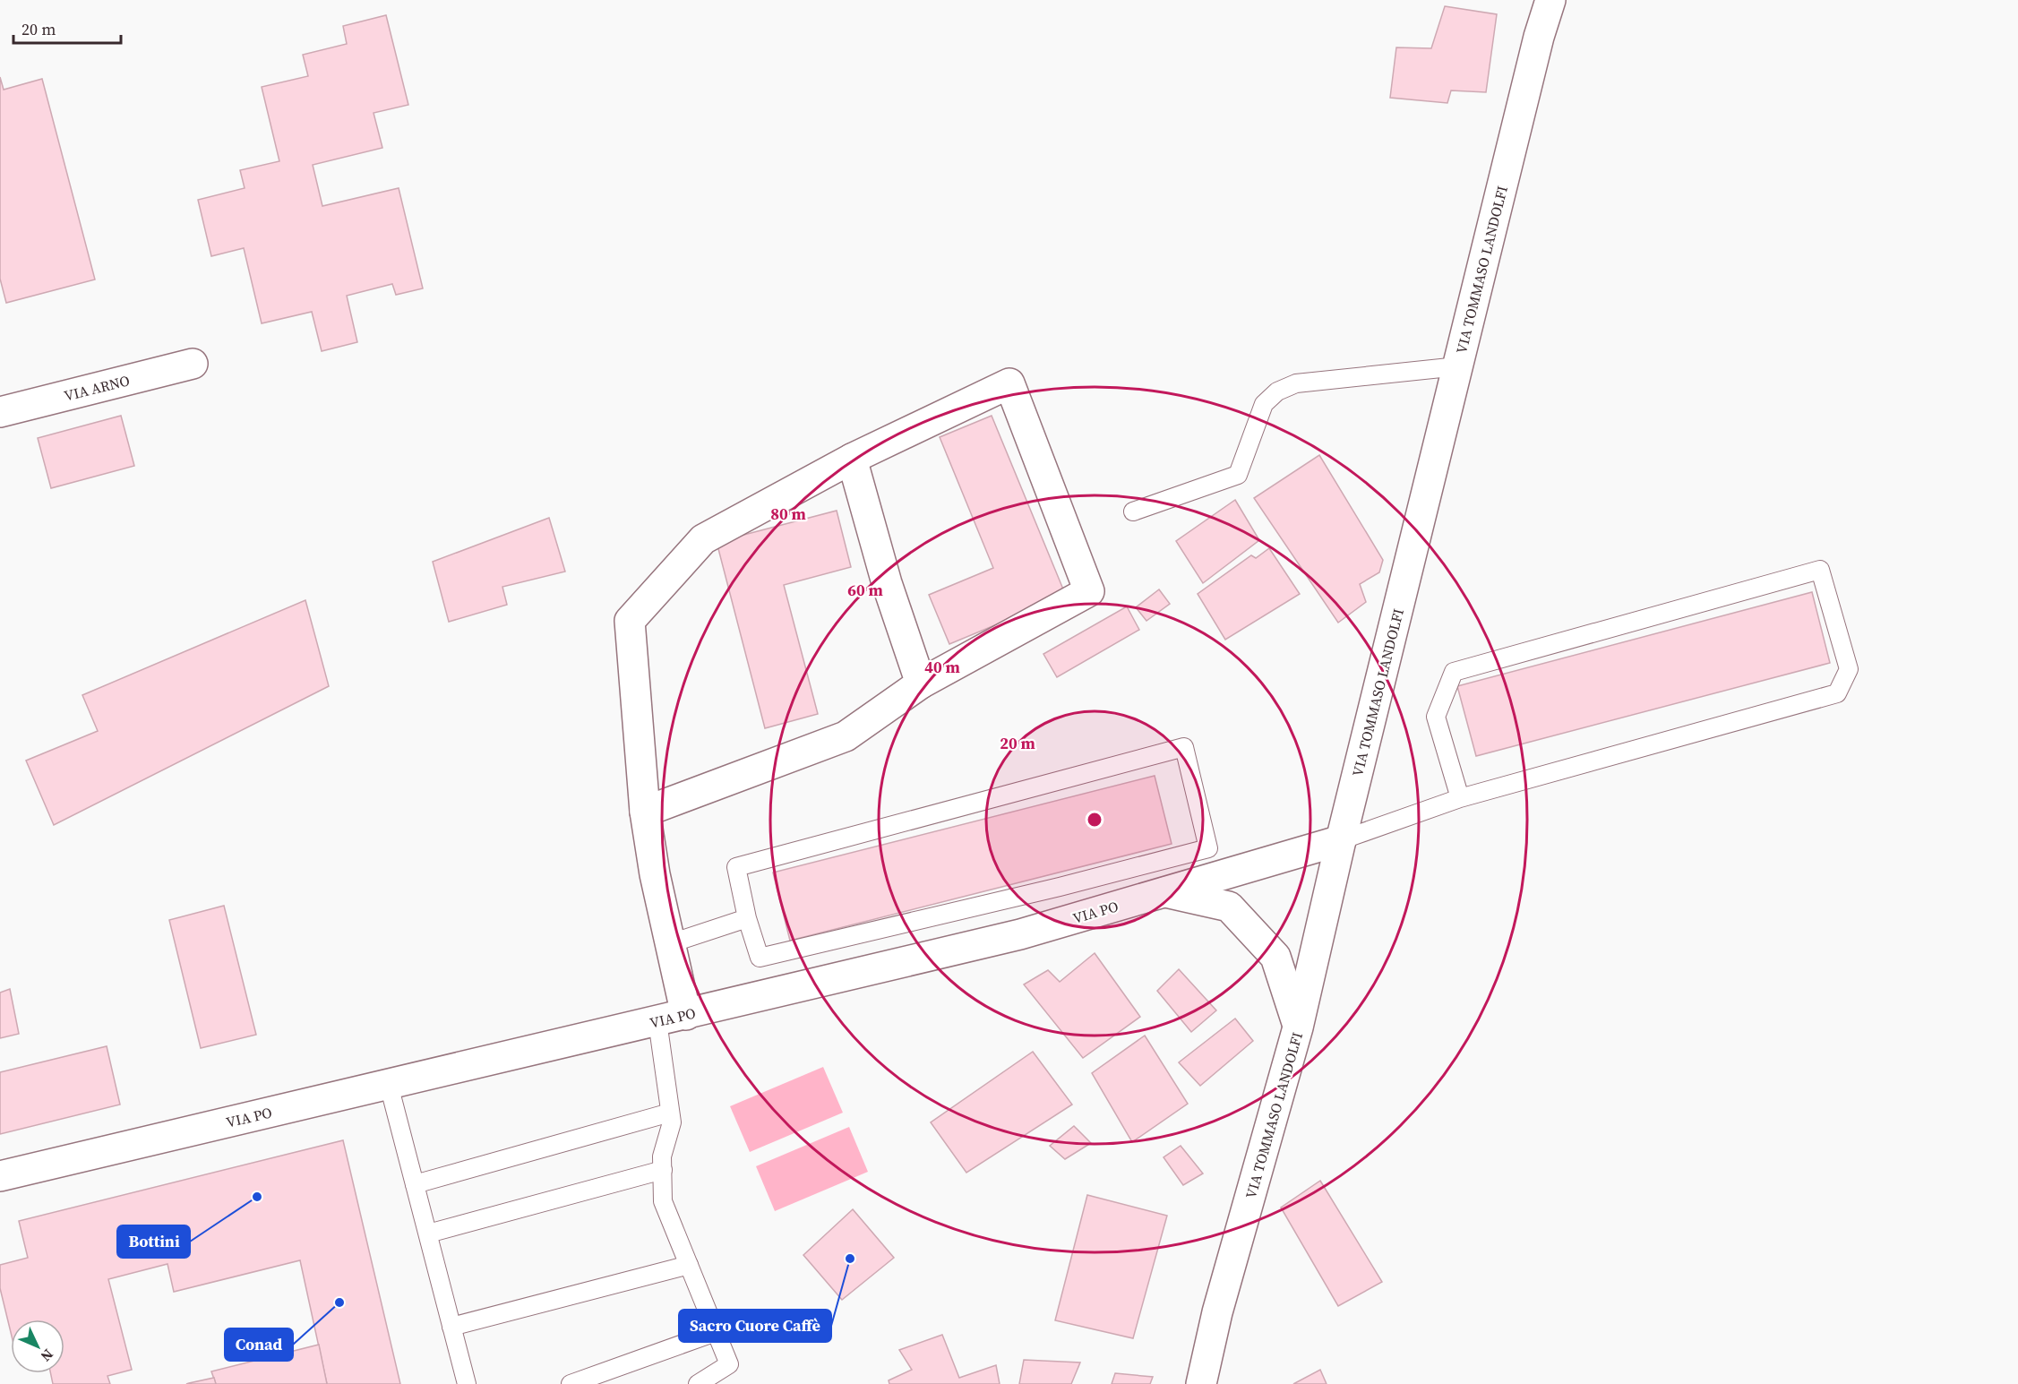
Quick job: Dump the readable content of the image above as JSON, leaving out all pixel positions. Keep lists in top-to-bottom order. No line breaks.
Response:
{"streets":{"street":["VIA TOMMASO LANDOLFI","VIA ARNO","VIA PO"]},"crossings":[["VIA TOMMASO LANDOLFI","VIA PO"]],"places":["Bottini","Sacro Cuore Caffè","Conad"],"scale_bar":"20 m","north":"bottom right","rings":["80 m","60 m","40 m","20 m"]}
